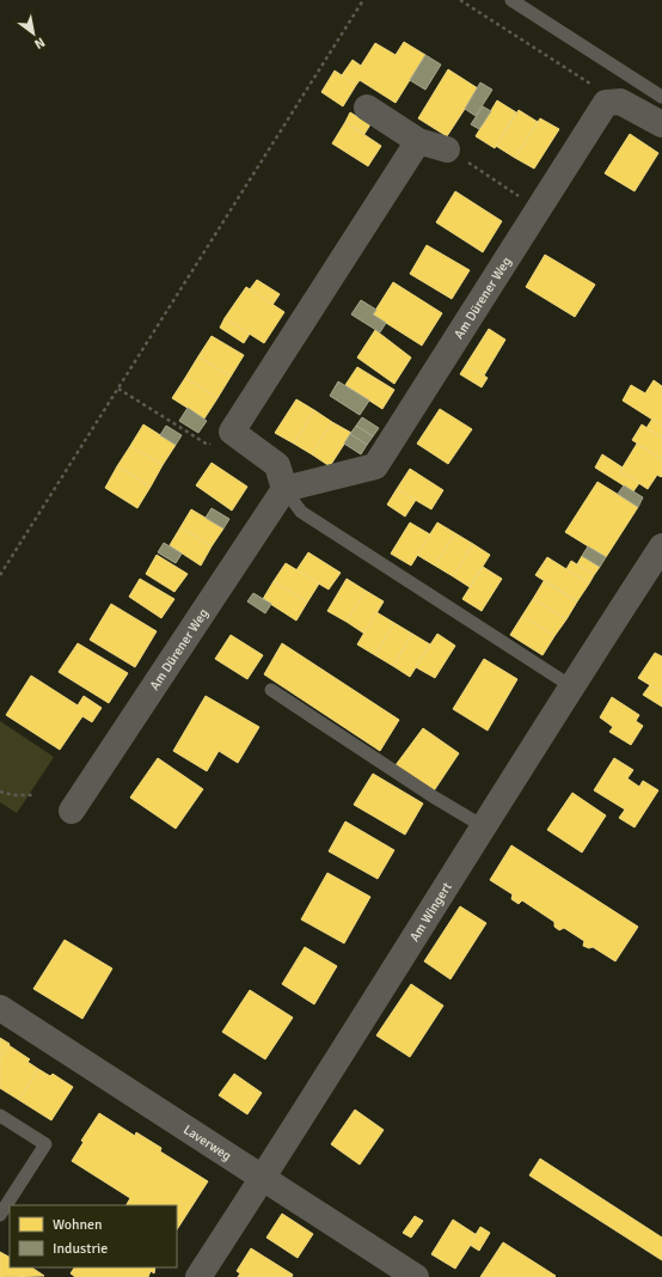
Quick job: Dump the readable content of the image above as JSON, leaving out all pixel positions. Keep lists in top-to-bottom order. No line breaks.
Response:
{"streets":{"street":["Am Dürener Weg","Am Wingert","Laverweg"]},"crossings":[["Am Wingert","Laverweg"]],"legend":["Wohnen","Industrie"],"north":"bottom right"}
